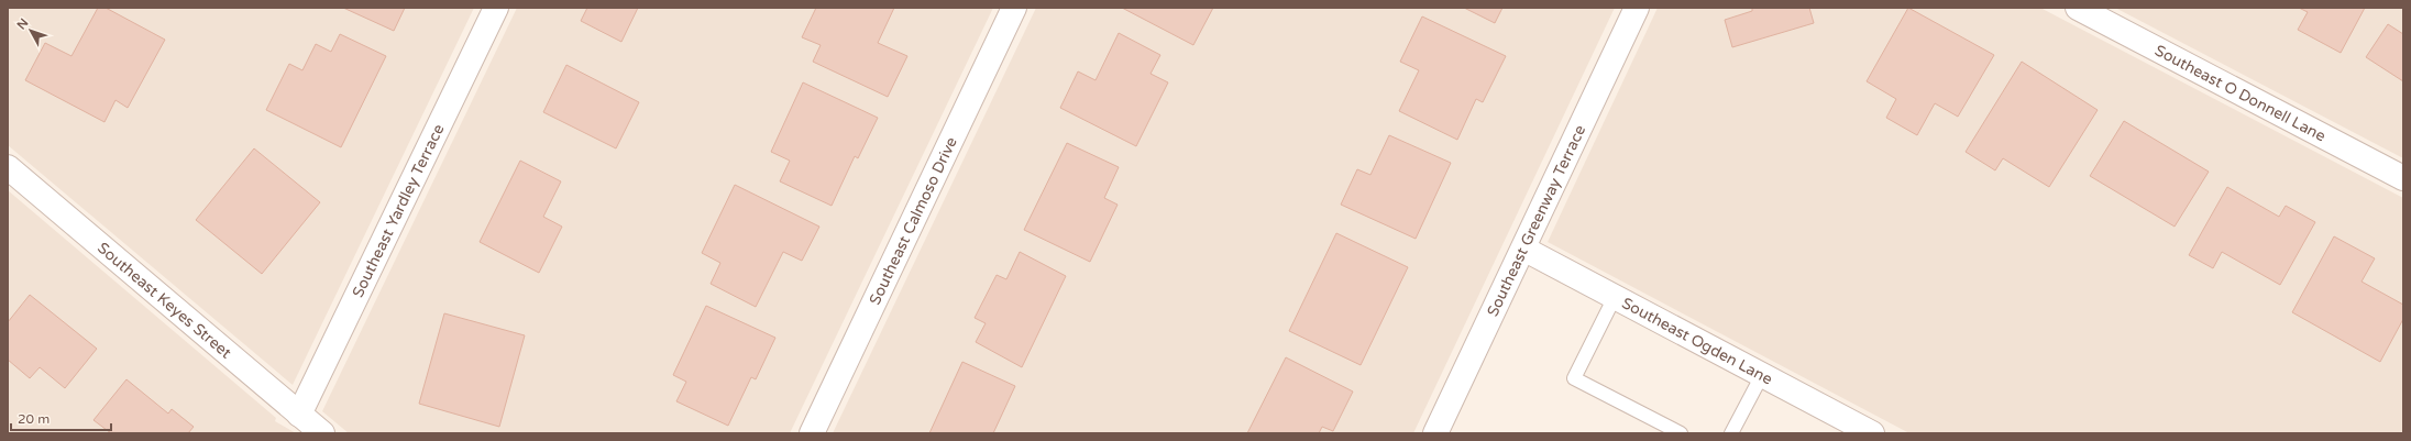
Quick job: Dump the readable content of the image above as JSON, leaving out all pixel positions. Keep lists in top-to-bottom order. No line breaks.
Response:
{"streets":{"street":["Southeast O Donnell Lane","Southeast Yardley Terrace","Southeast Calmoso Drive","Southeast Greenway Terrace","Southeast Keyes Street","Southeast Ogden Lane"]},"crossings":[["Southeast Yardley Terrace","Southeast Keyes Street"],["Southeast Greenway Terrace","Southeast Ogden Lane"]],"scale_bar":"20 m","north":"top left"}
